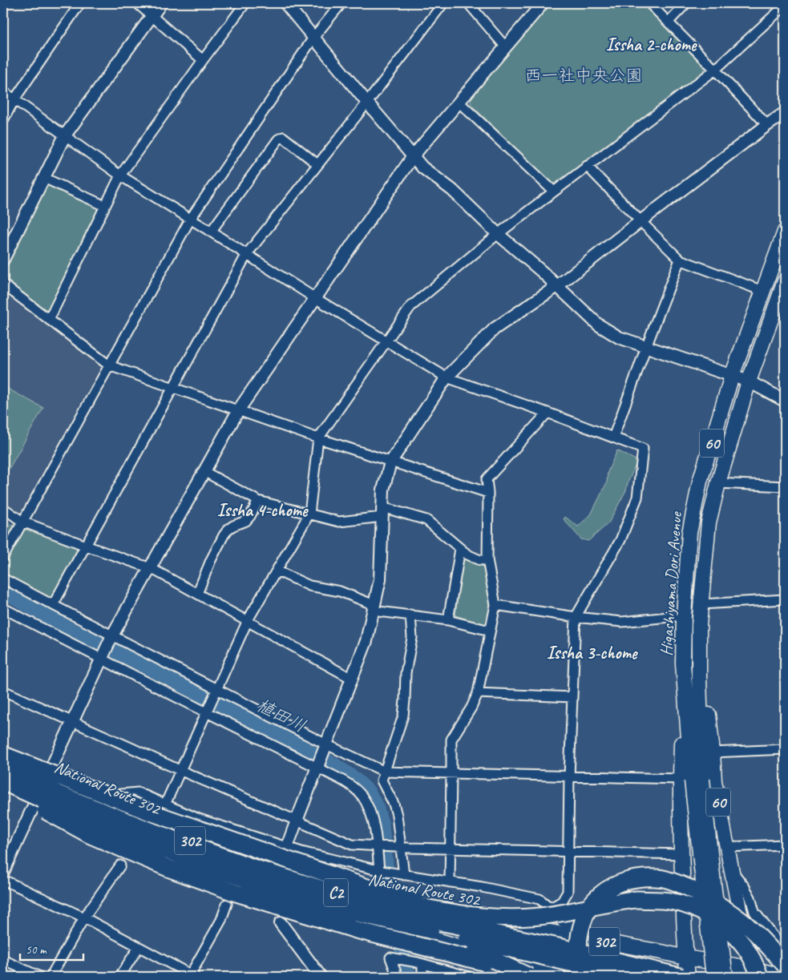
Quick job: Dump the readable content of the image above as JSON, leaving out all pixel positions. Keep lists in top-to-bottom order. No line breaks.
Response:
{"streets":{"highway":["C2"],"main road":["60","Higashiyama Dori Avenue","National Route 302","302"]},"crossings":[["60","Higashiyama Dori Avenue"],["60","National Route 302"]],"districts":["Issha 2-chome","Issha 4-chome","Issha 3-chome"],"water":["植田川"],"parks":["西一社中央公園"],"scale_bar":"50 m"}
